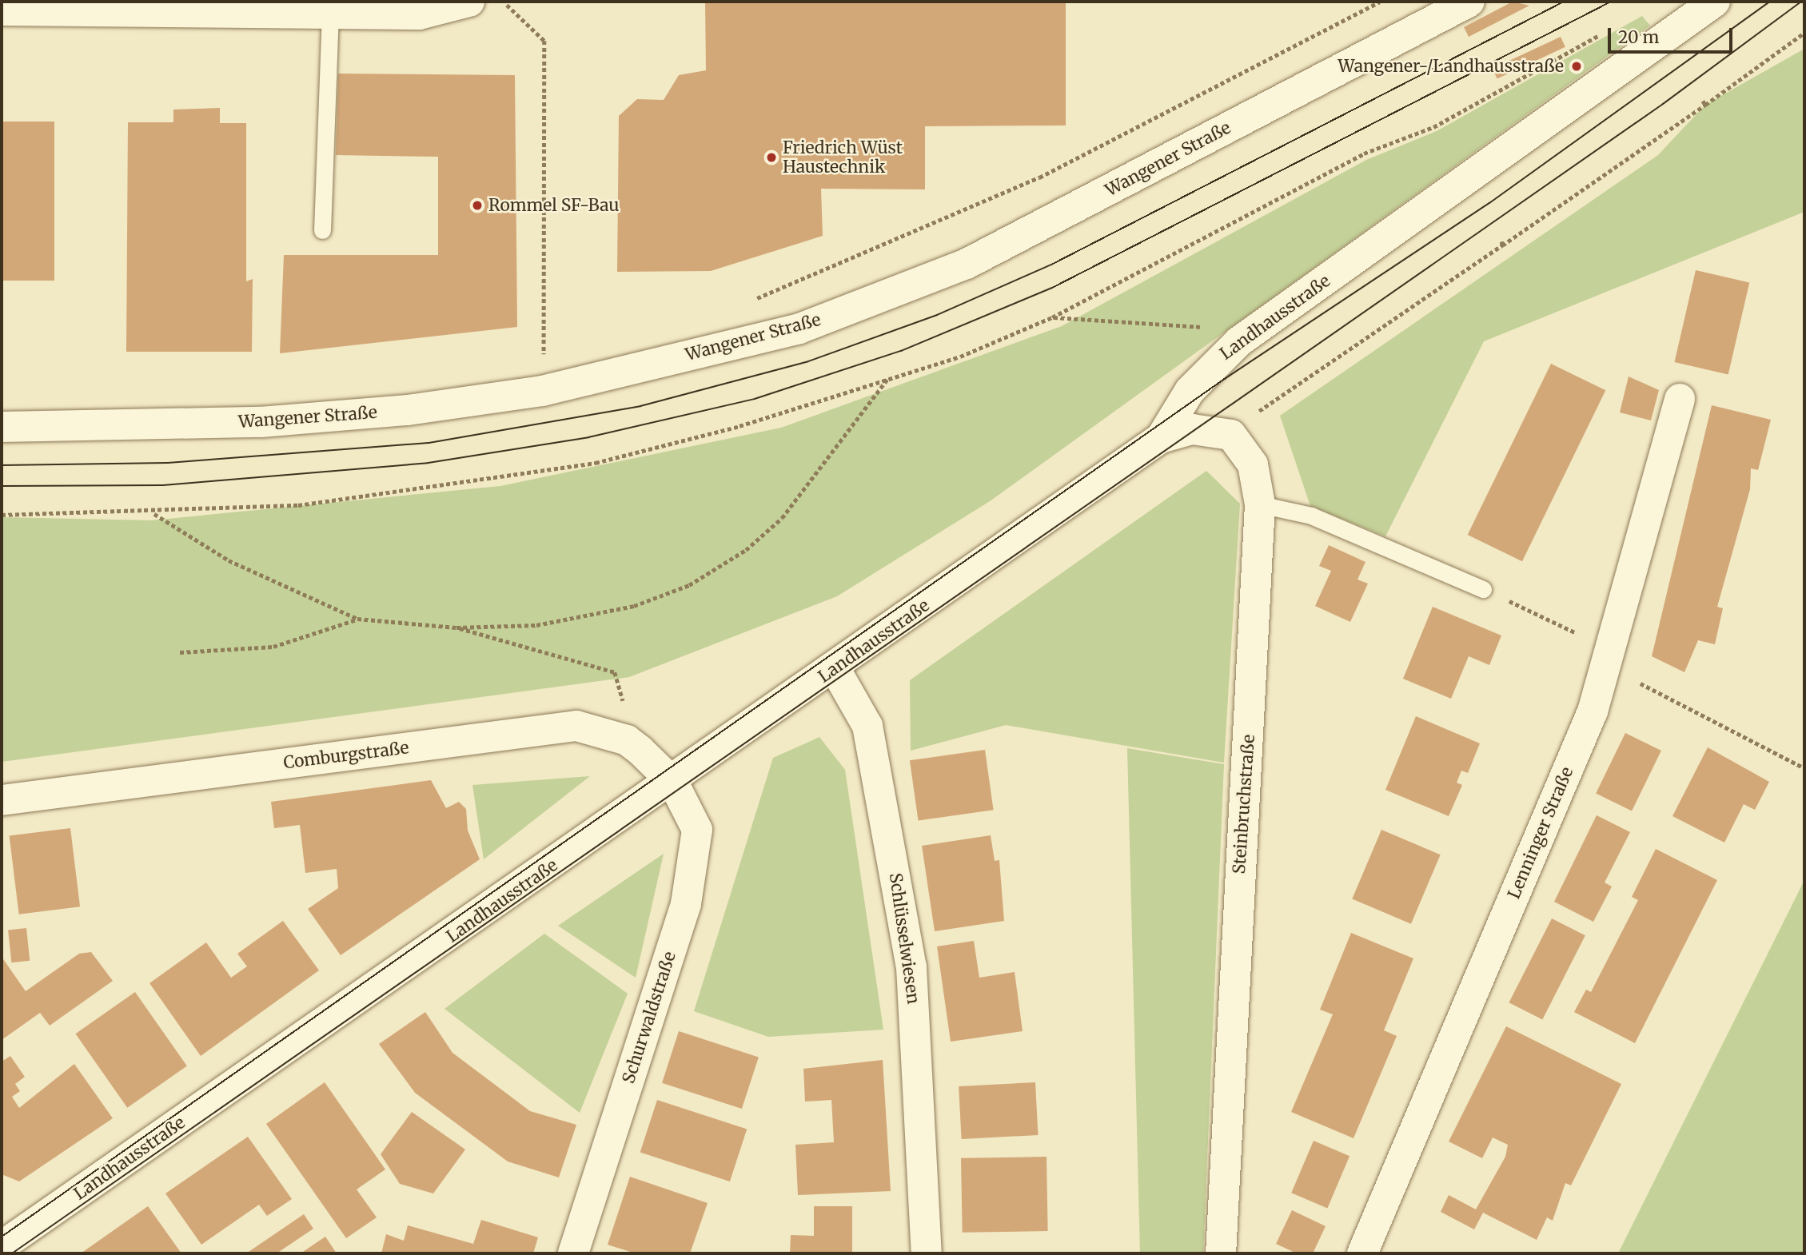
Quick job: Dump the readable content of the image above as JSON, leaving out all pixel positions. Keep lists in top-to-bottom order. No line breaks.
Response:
{"streets":{"street":["Wangener Straße","Landhausstraße","Comburgstraße","Steinbruchstraße","Lenninger Straße","Schlüsselwiesen","Schurwaldstraße"]},"crossings":[["Landhausstraße","Comburgstraße"],["Landhausstraße","Schlüsselwiesen"],["Landhausstraße","Schurwaldstraße"],["Comburgstraße","Schurwaldstraße"]],"places":["Wangener-/Landhausstraße","Friedrich Wüst Haustechnik","Rommel SF-Bau"],"scale_bar":"20 m"}
